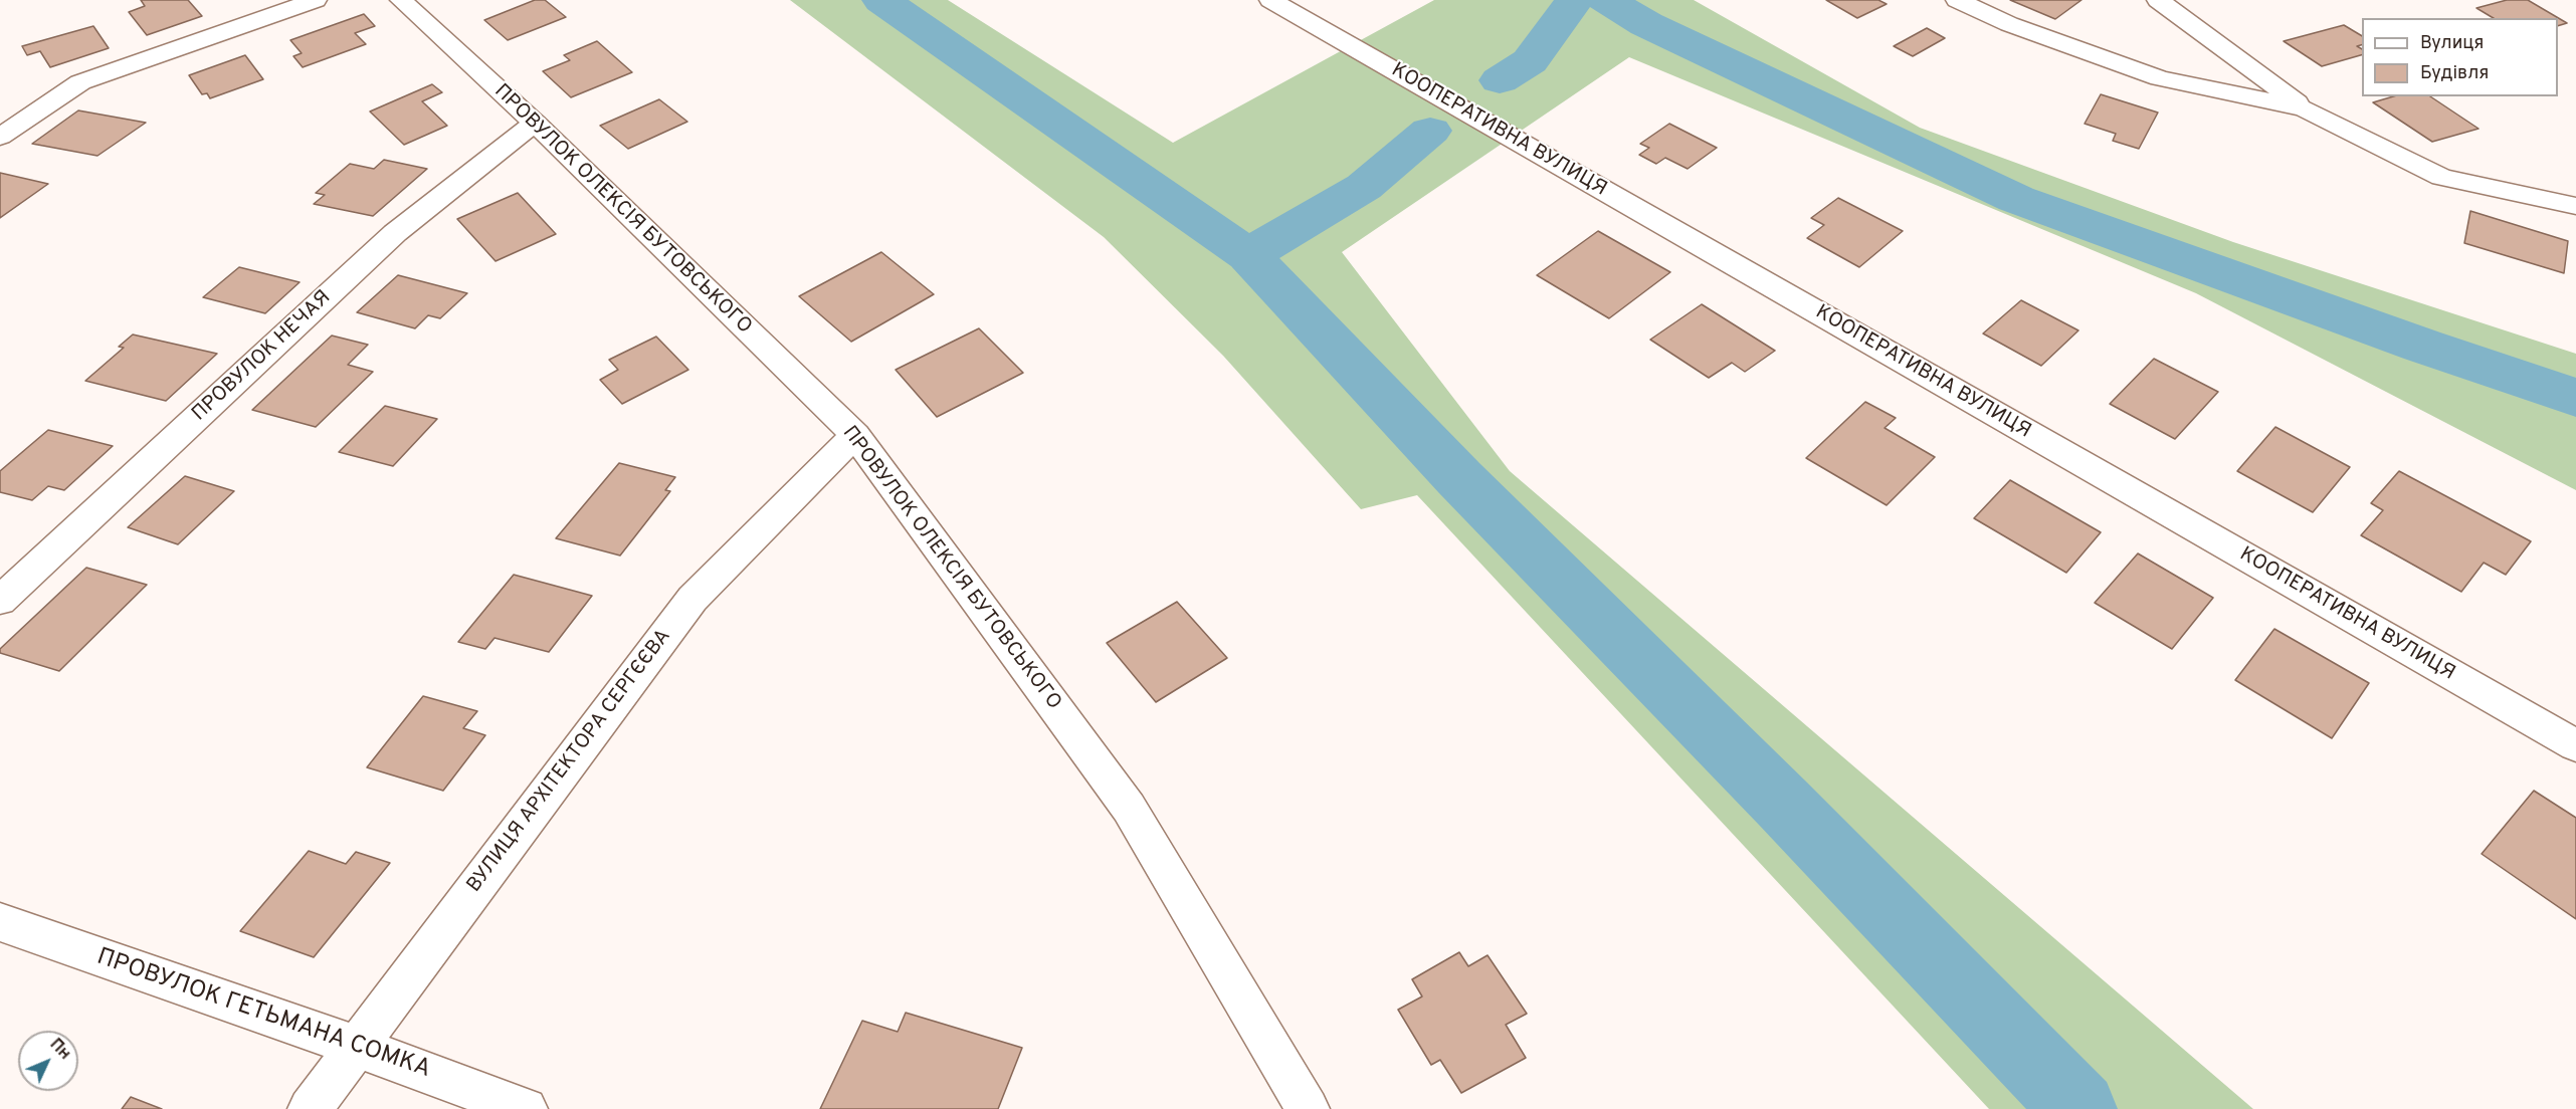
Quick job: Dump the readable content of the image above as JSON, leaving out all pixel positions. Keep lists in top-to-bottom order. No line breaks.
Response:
{"streets":{"street":["КООПЕРАТИВНА ВУЛИЦЯ","ПРОВУЛОК ОЛЕКСІЯ БУТОВСЬКОГО","ПРОВУЛОК НЕЧАЯ","ВУЛИЦЯ АРХІТЕКТОРА СЕРГЄЄВА","ПРОВУЛОК ГЕТЬМАНА СОМКА"]},"crossings":[["ПРОВУЛОК ОЛЕКСІЯ БУТОВСЬКОГО","ПРОВУЛОК НЕЧАЯ"],["ПРОВУЛОК ОЛЕКСІЯ БУТОВСЬКОГО","ВУЛИЦЯ АРХІТЕКТОРА СЕРГЄЄВА"],["ВУЛИЦЯ АРХІТЕКТОРА СЕРГЄЄВА","ПРОВУЛОК ГЕТЬМАНА СОМКА"]],"legend":["Вулиця","Будівля"],"north":"top right"}
